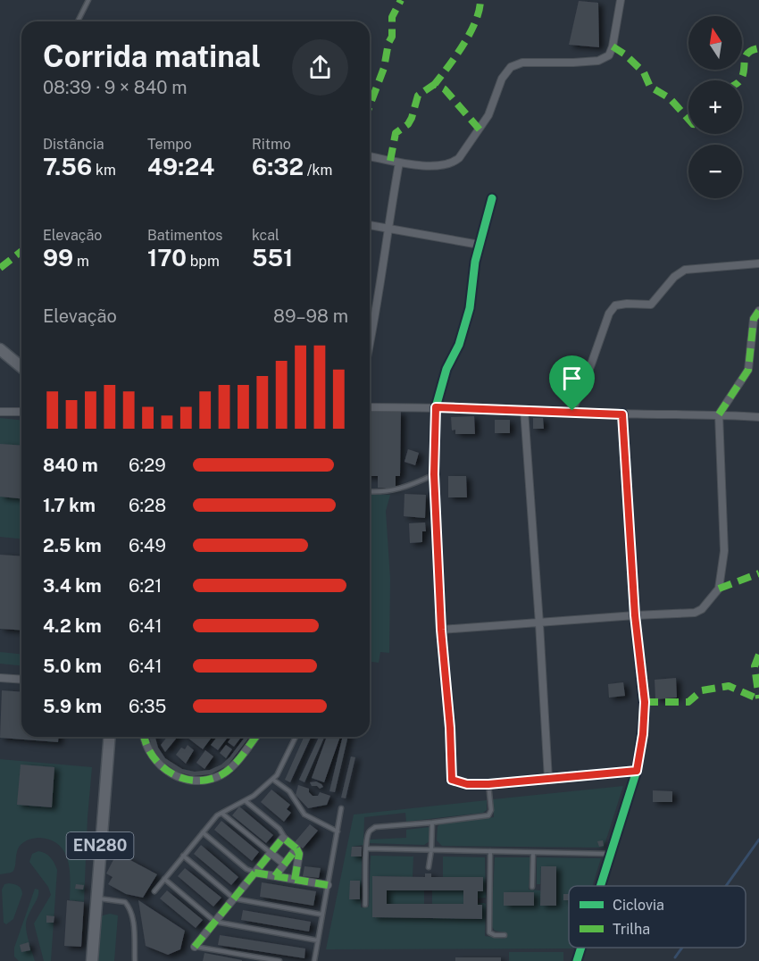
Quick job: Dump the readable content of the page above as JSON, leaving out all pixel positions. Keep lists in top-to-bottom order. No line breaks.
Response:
{"streets":{"main road":["EN280"]},"legend":["Ciclovia","Trilha"],"north":"top","page":{"map_buttons":["+","−"],"heading":["Corrida matinal","08:39 · 9 × 840 m"],"stats":[["Distância","7.56 km"],["Tempo","49:24"],["Ritmo","6:32 /km"],["Elevação","99 m"],["Batimentos","170 bpm"],["kcal","551"]],"chart":["Elevação","89–98 m"],"list":[{"name":"840 m","note":"6:29"},{"name":"1.7 km","note":"6:28"},{"name":"2.5 km","note":"6:49"},{"name":"3.4 km","note":"6:21"},{"name":"4.2 km","note":"6:41"},{"name":"5.0 km","note":"6:41"},{"name":"5.9 km","note":"6:35"}]}}
